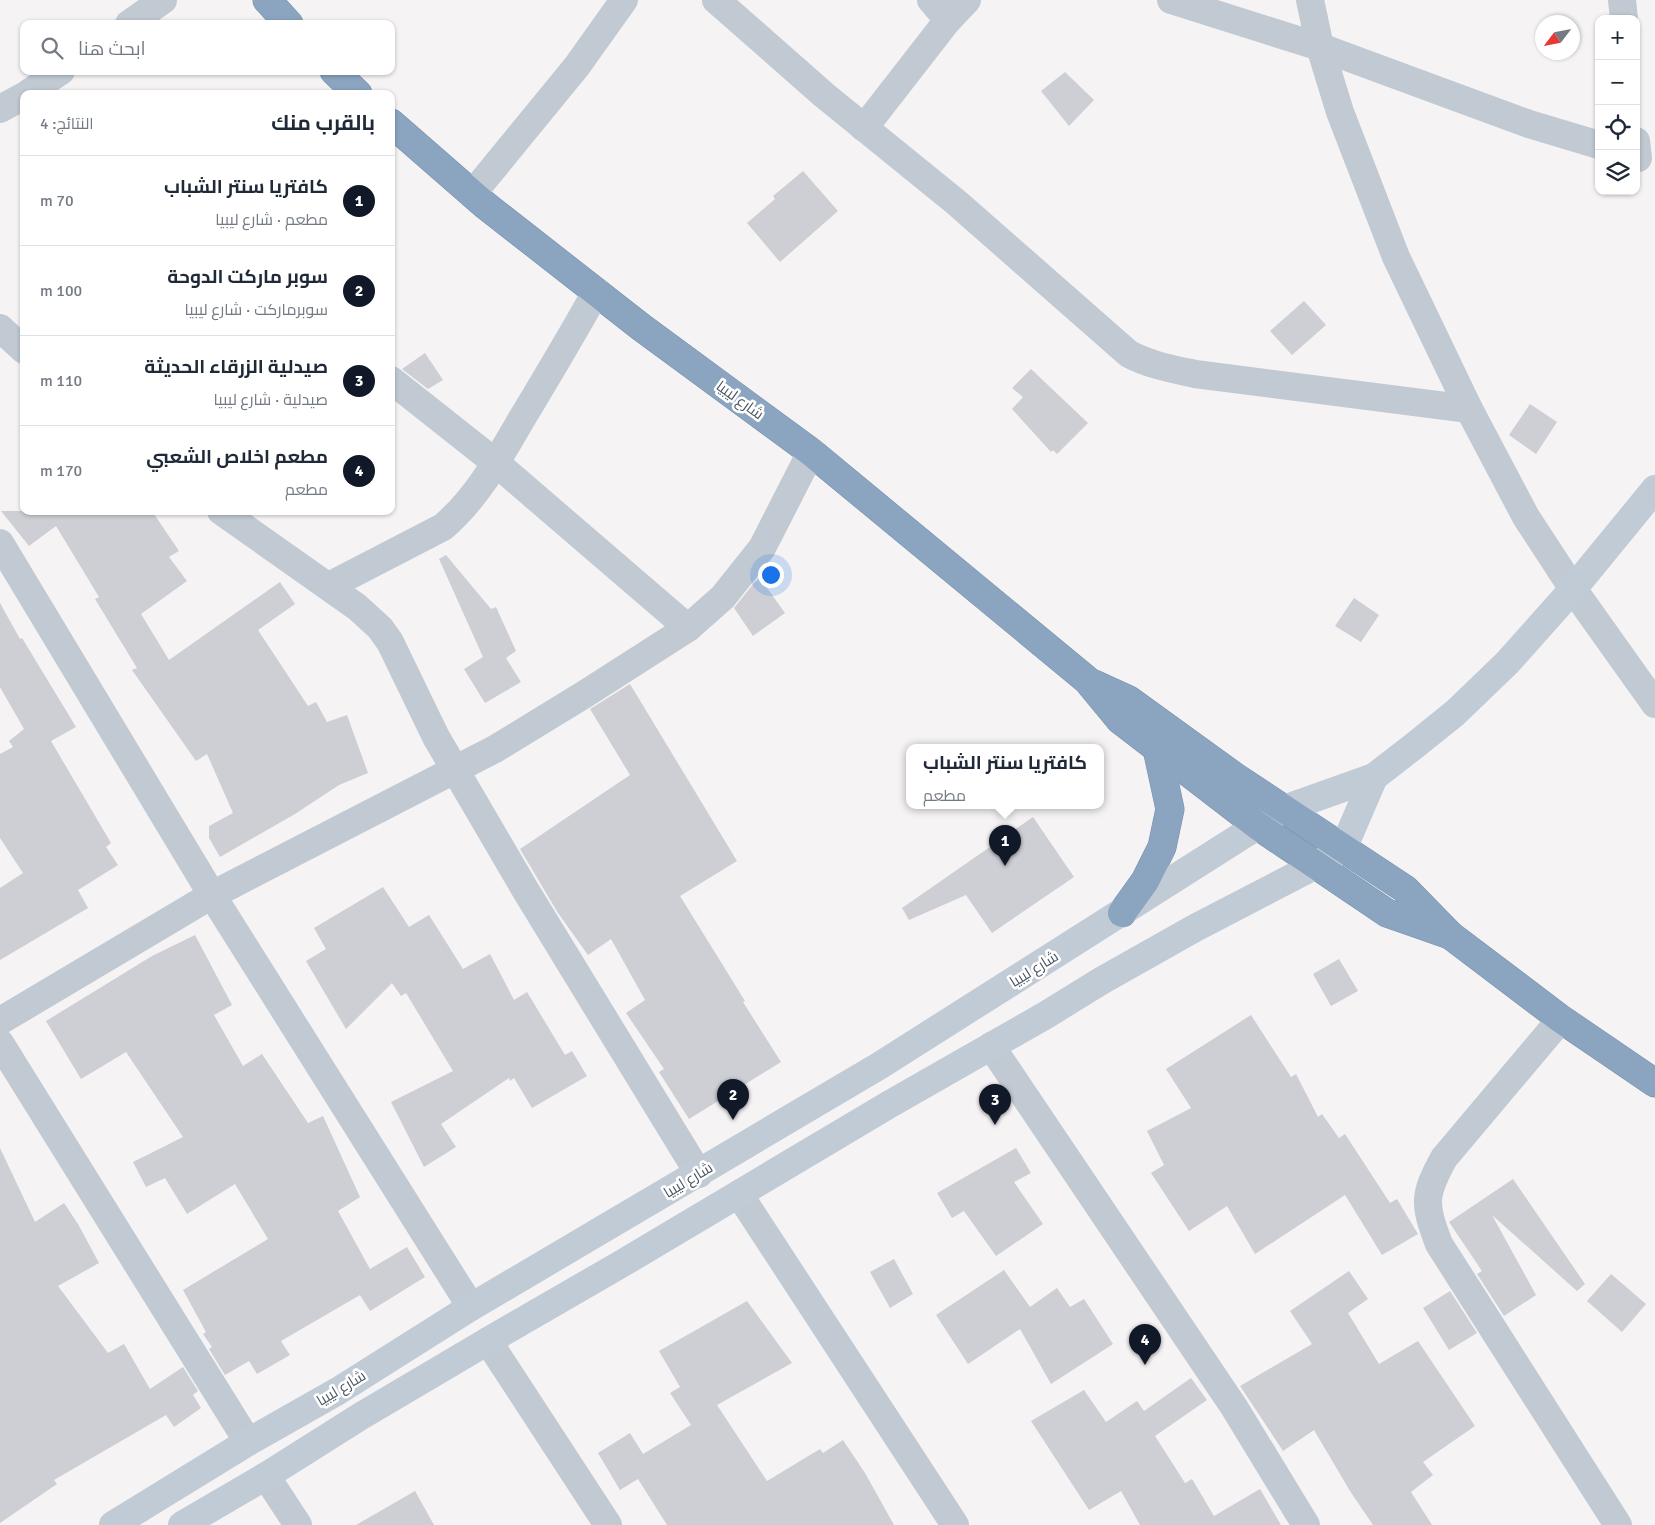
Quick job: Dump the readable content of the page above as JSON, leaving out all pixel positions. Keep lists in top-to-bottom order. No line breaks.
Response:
{"streets":{"highway":["شارع ليبيا"]},"north":"bottom left","page":{"map_buttons":["+","−"],"search":"ابحث هنا","heading":["بالقرب منك","النتائج: 4"],"list":[{"mark":"1","name":"كافتريا سنتر الشباب","note":"مطعم · شارع ليبيا","value":"70 m"},{"mark":"2","name":"سوبر ماركت الدوحة","note":"سوبرماركت · شارع ليبيا","value":"100 m"},{"mark":"3","name":"صيدلية الزرقاء الحديثة","note":"صيدلية · شارع ليبيا","value":"110 m"},{"mark":"4","name":"مطعم اخلاص الشعبي","note":"مطعم","value":"170 m"}],"popup":["كافتريا سنتر الشباب","مطعم"],"pins":["1","2","3","4"]}}
